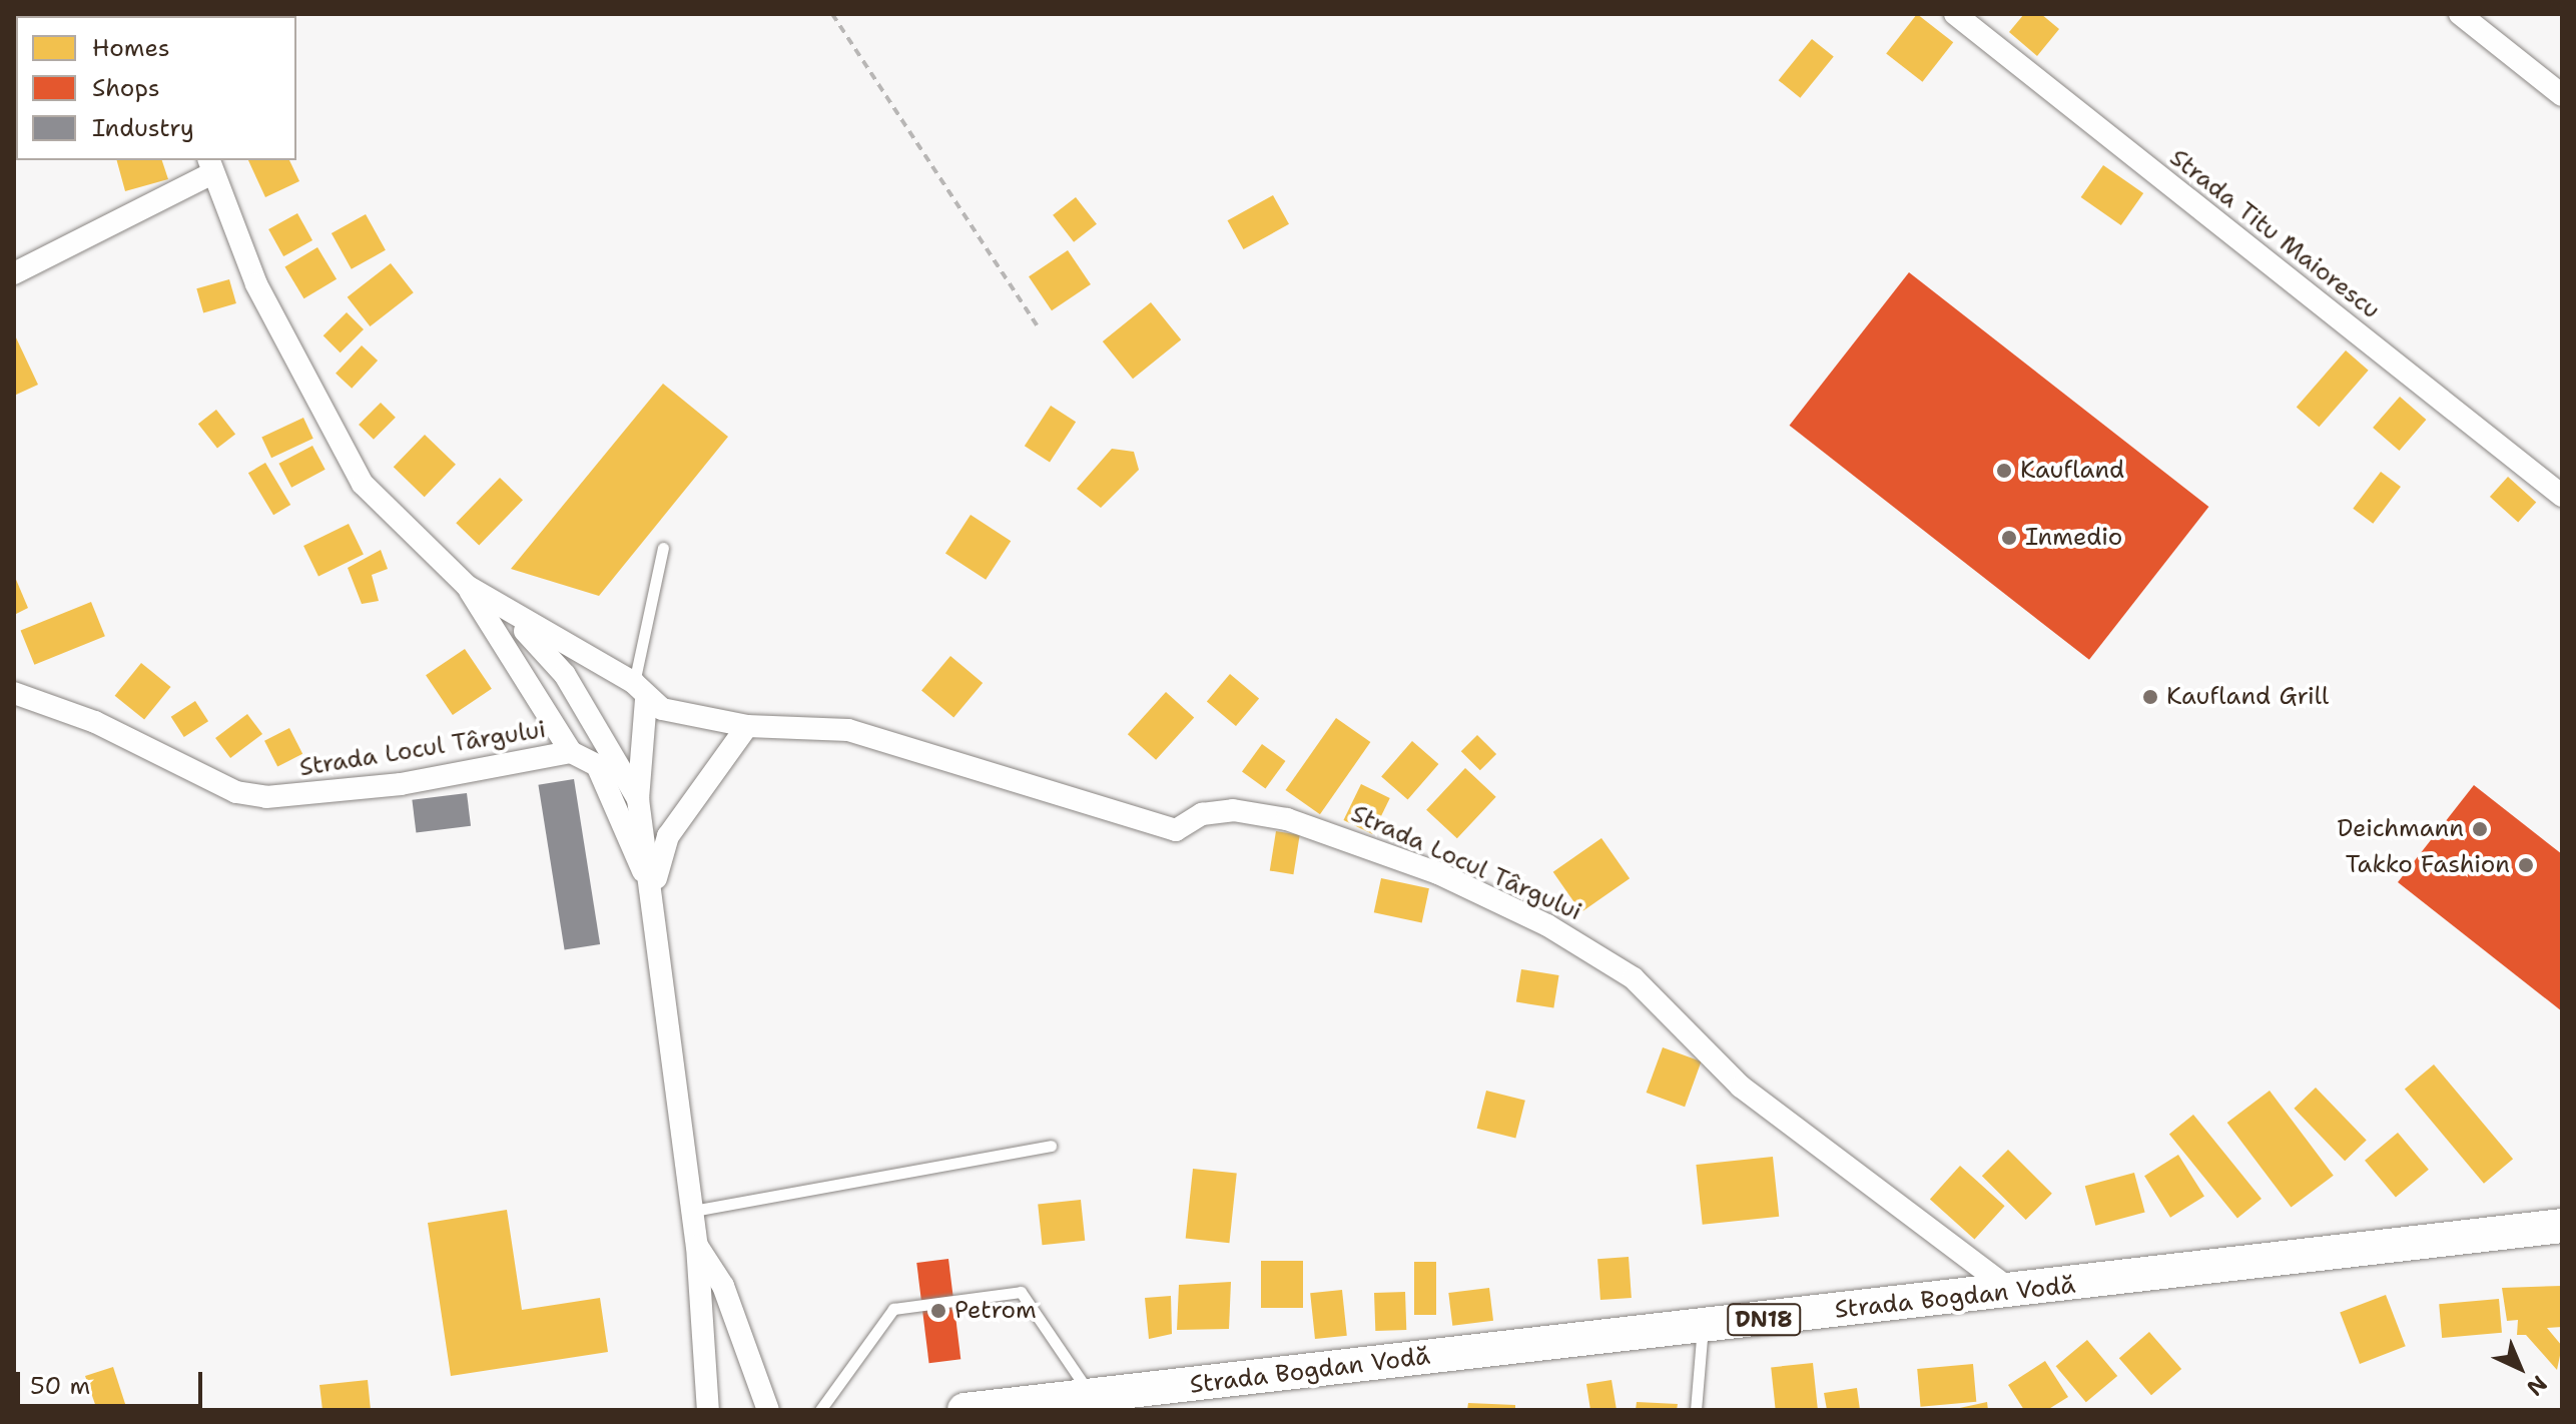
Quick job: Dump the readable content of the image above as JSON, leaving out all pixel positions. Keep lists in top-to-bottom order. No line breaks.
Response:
{"streets":{"main road":["Strada Bogdan Vodă","DN18"],"street":["Strada Titu Maiorescu","Strada Locul Târgului"]},"crossings":[["Strada Locul Târgului","Strada Bogdan Vodă"]],"places":["Kaufland","Inmedio","Kaufland Grill","Deichmann","Takko Fashion","Petrom"],"legend":["Homes","Shops","Industry"],"scale_bar":"50 m","north":"bottom right"}
